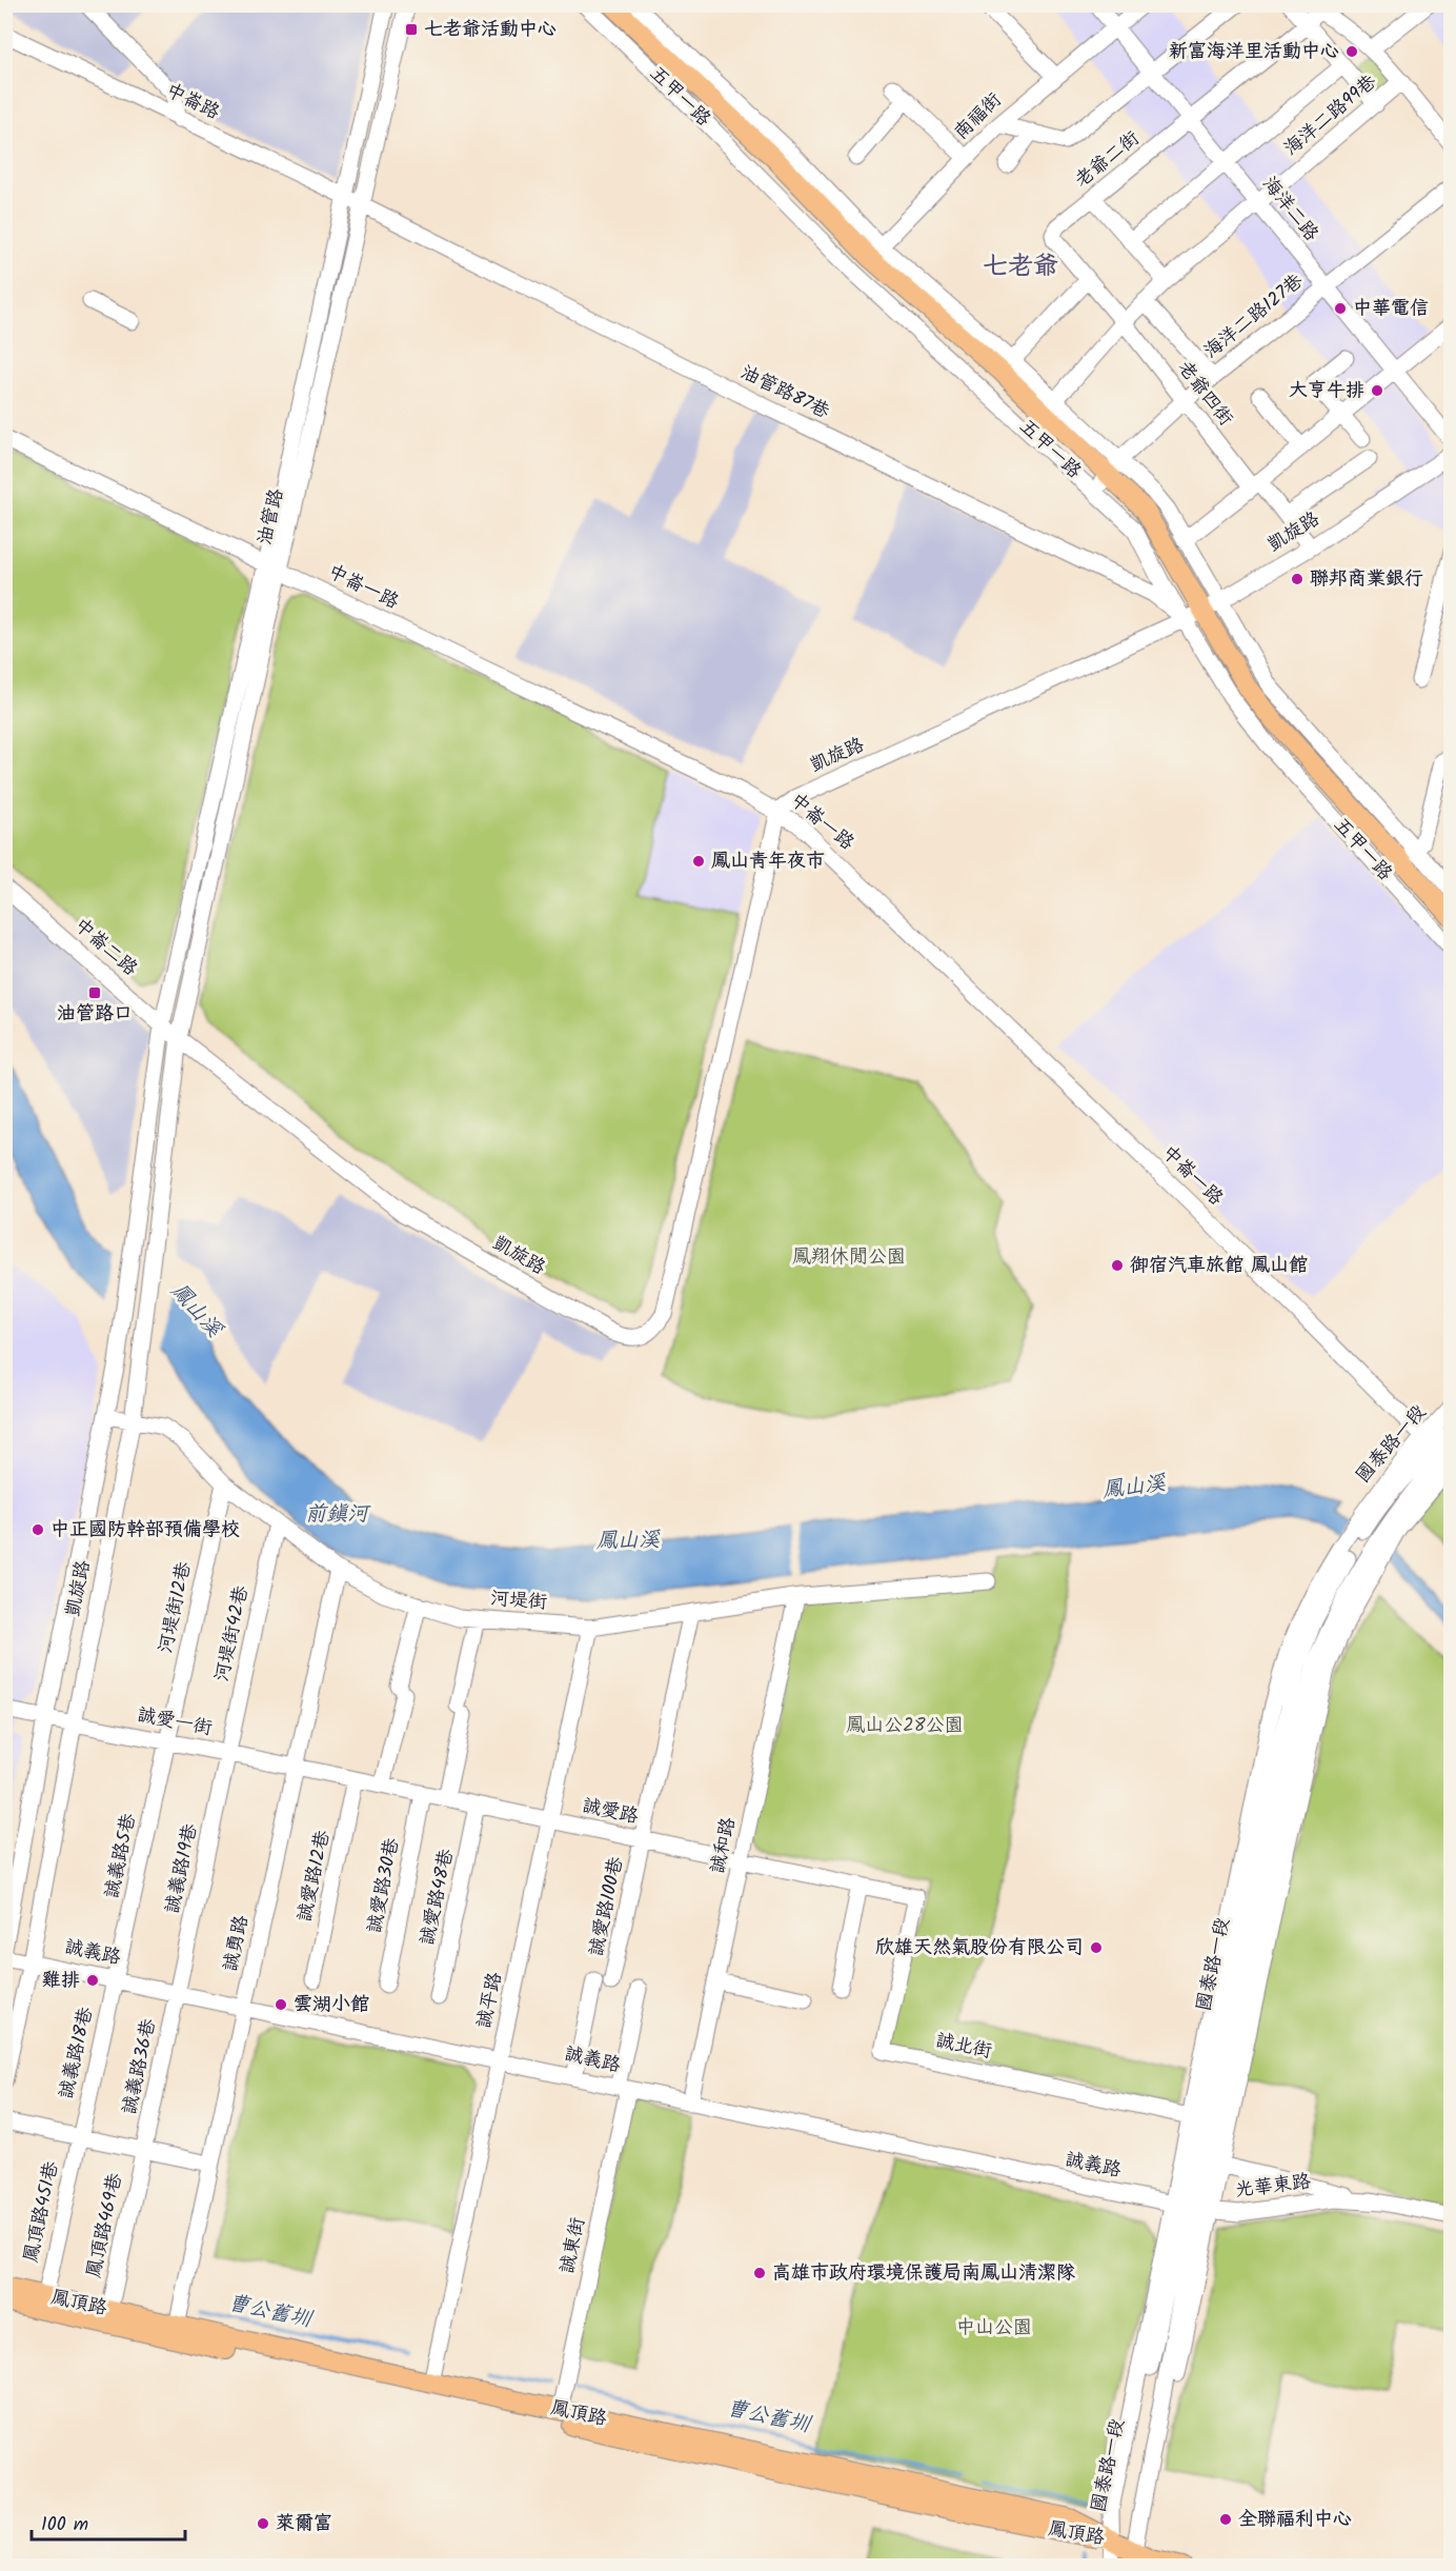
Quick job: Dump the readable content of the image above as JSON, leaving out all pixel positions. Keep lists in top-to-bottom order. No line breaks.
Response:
{"streets":{"main road":["五甲一路","鳳頂路"],"street":["中崙路","海洋二路99巷","南福街","老爺二街","海洋二路","海洋二路127巷","油管路87巷","老爺四街","油管路","凱旋路","中崙一路","中崙二路","國泰路一段","河堤街","河堤街12巷","河堤街42巷","誠愛一街","誠愛路","誠和路","誠義路5巷","誠義路19巷","誠愛路12巷","誠愛路30巷","誠愛路48巷","誠愛路100巷","誠勇路","誠義路","誠平路","誠北街","誠義路18巷","誠義路36巷","光華東路","鳳頂路451巷","鳳頂路469巷","誠東街"]},"crossings":[["五甲一路","南福街"],["五甲一路","海洋二路127巷"],["五甲一路","油管路87巷"],["五甲一路","凱旋路"],["中崙路","油管路87巷"],["中崙路","油管路"],["海洋二路99巷","海洋二路"],["南福街","海洋二路"],["老爺二街","海洋二路"],["老爺二街","老爺四街"],["海洋二路","海洋二路127巷"],["海洋二路127巷","老爺四街"],["油管路87巷","油管路"],["油管路87巷","凱旋路"],["老爺四街","凱旋路"],["油管路","凱旋路"],["油管路","中崙一路"],["油管路","中崙二路"],["凱旋路","中崙一路"],["凱旋路","中崙二路"],["凱旋路","河堤街"],["凱旋路","誠愛一街"],["凱旋路","誠義路"],["中崙一路","國泰路一段"],["國泰路一段","誠義路"],["國泰路一段","誠北街"],["國泰路一段","光華東路"],["國泰路一段","鳳頂路"],["河堤街","河堤街12巷"],["河堤街","河堤街42巷"],["河堤街","誠和路"],["河堤街","誠愛路100巷"],["河堤街","誠勇路"],["河堤街","誠平路"],["河堤街12巷","誠愛一街"],["河堤街12巷","誠義路5巷"],["河堤街42巷","誠愛一街"],["河堤街42巷","誠義路19巷"],["誠愛一街","誠愛路"],["誠愛一街","誠義路5巷"],["誠愛一街","誠義路19巷"],["誠愛一街","誠勇路"],["誠愛路","誠和路"],["誠愛路","誠愛路12巷"],["誠愛路","誠愛路30巷"],["誠愛路","誠愛路48巷"],["誠愛路","誠愛路100巷"],["誠愛路","誠勇路"],["誠愛路","誠平路"],["誠愛路","誠北街"],["誠和路","誠義路"],["誠義路5巷","誠義路"],["誠義路5巷","誠義路18巷"],["誠義路19巷","誠義路"],["誠義路19巷","誠義路36巷"],["誠勇路","誠義路"],["誠勇路","鳳頂路"],["誠義路","誠平路"],["誠義路","誠義路18巷"],["誠義路","誠義路36巷"],["誠義路","光華東路"],["誠義路","誠東街"],["誠平路","鳳頂路"],["誠義路18巷","鳳頂路451巷"],["誠義路36巷","鳳頂路469巷"],["鳳頂路451巷","鳳頂路"],["鳳頂路469巷","鳳頂路"],["誠東街","鳳頂路"]],"districts":["七老爺"],"water":["鳳山溪","前鎮河","曹公舊圳"],"parks":["鳳翔休閒公園","鳳山公28公園","中山公園"],"places":{"transit":["七老爺活動中心","油管路口"],"other":["新富海洋里活動中心","中華電信","大亨牛排","聯邦商業銀行","鳳山青年夜市","御宿汽車旅館 鳳山館","中正國防幹部預備學校","欣雄天然氣股份有限公司","雞排","雲湖小館","高雄市政府環境保護局南鳳山清潔隊","全聯福利中心","萊爾富"]},"scale_bar":"100 m"}
